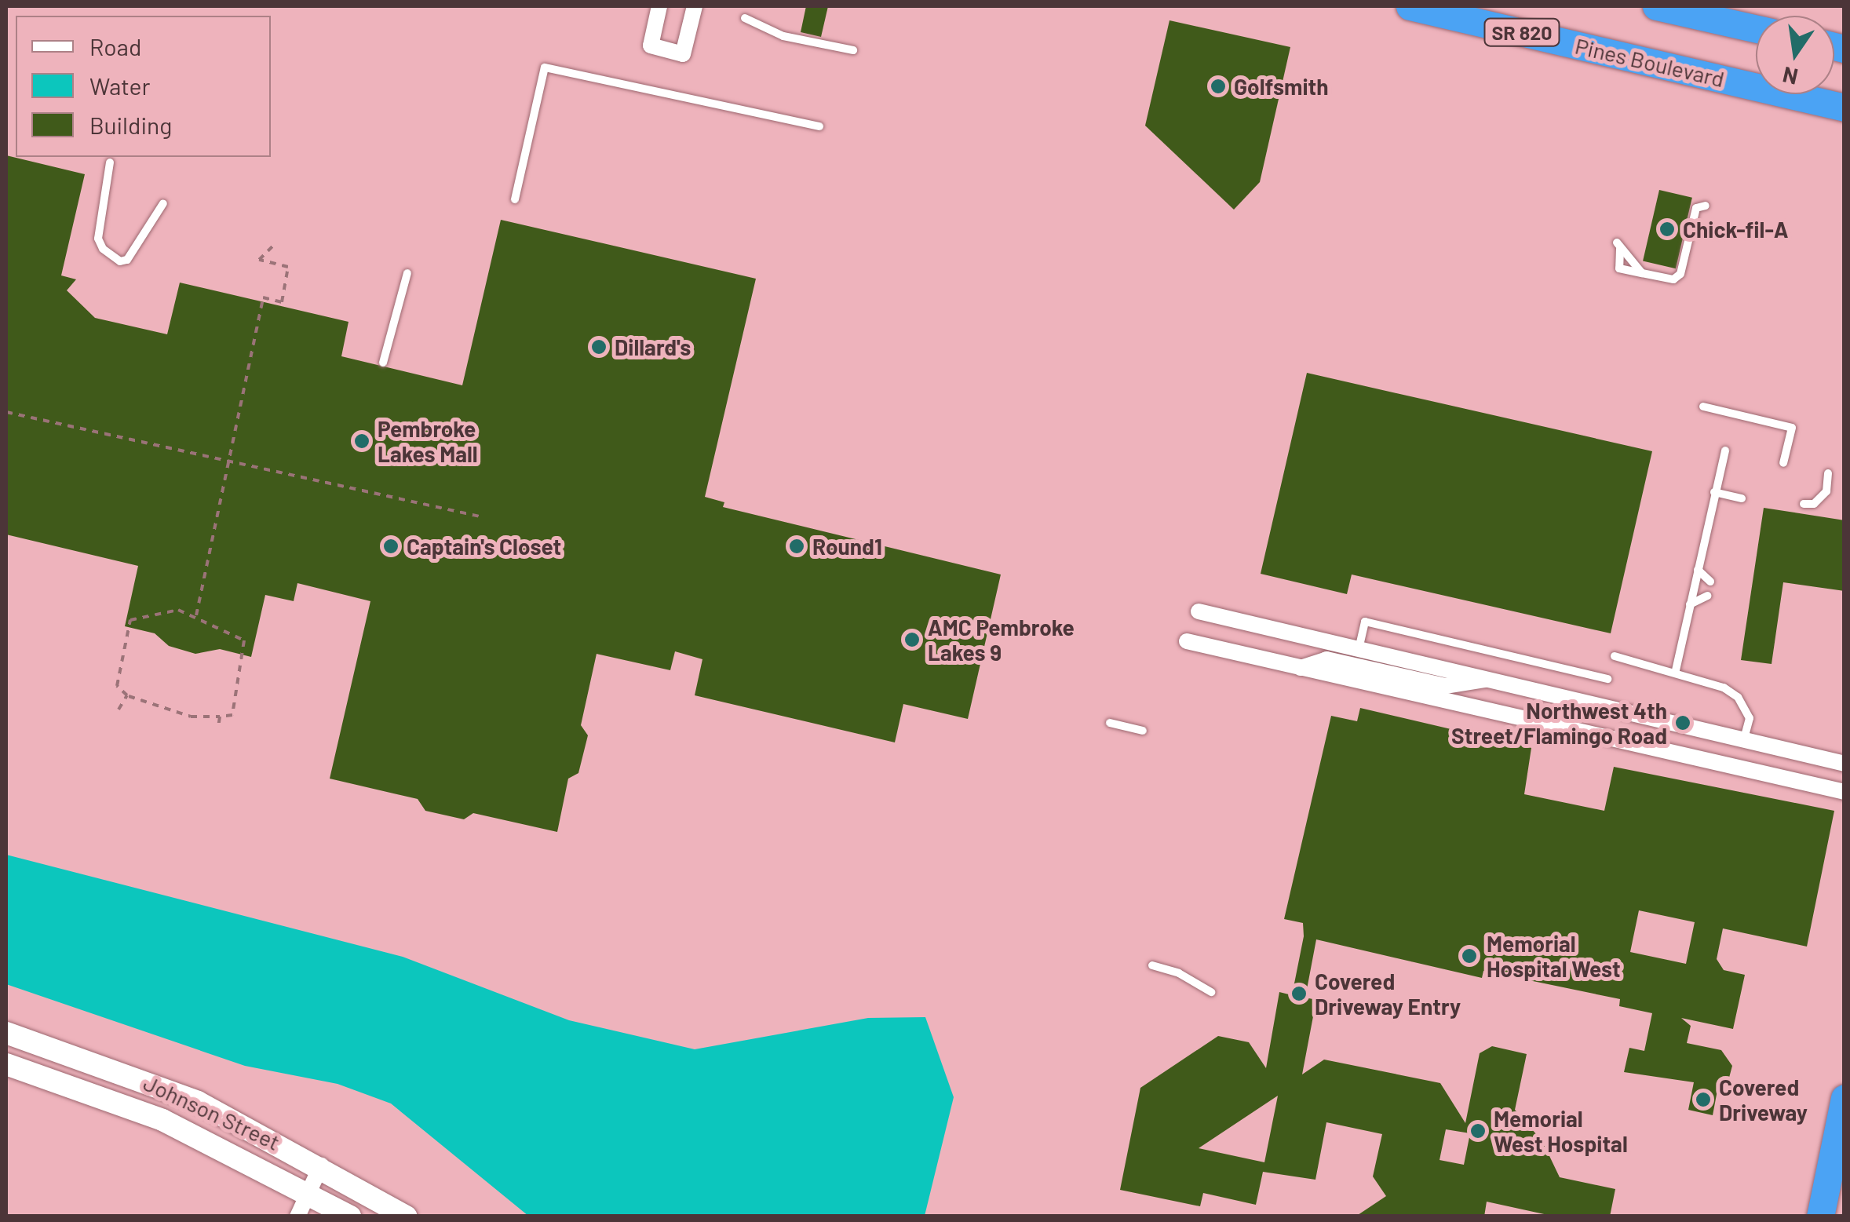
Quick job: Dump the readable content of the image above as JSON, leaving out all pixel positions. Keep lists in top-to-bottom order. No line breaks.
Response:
{"streets":{"highway":["SR 820","Pines Boulevard"],"street":["Johnson Street"]},"places":["Golfsmith","Chick-fil-A","Dillard's","Pembroke Lakes Mall","Captain's Closet","Round1","AMC Pembroke Lakes 9","Northwest 4th Street/Flamingo Road","Memorial Hospital West","Covered Driveway Entry","Covered Driveway","Memorial West Hospital"],"legend":["Road","Water","Building"],"north":"bottom"}
